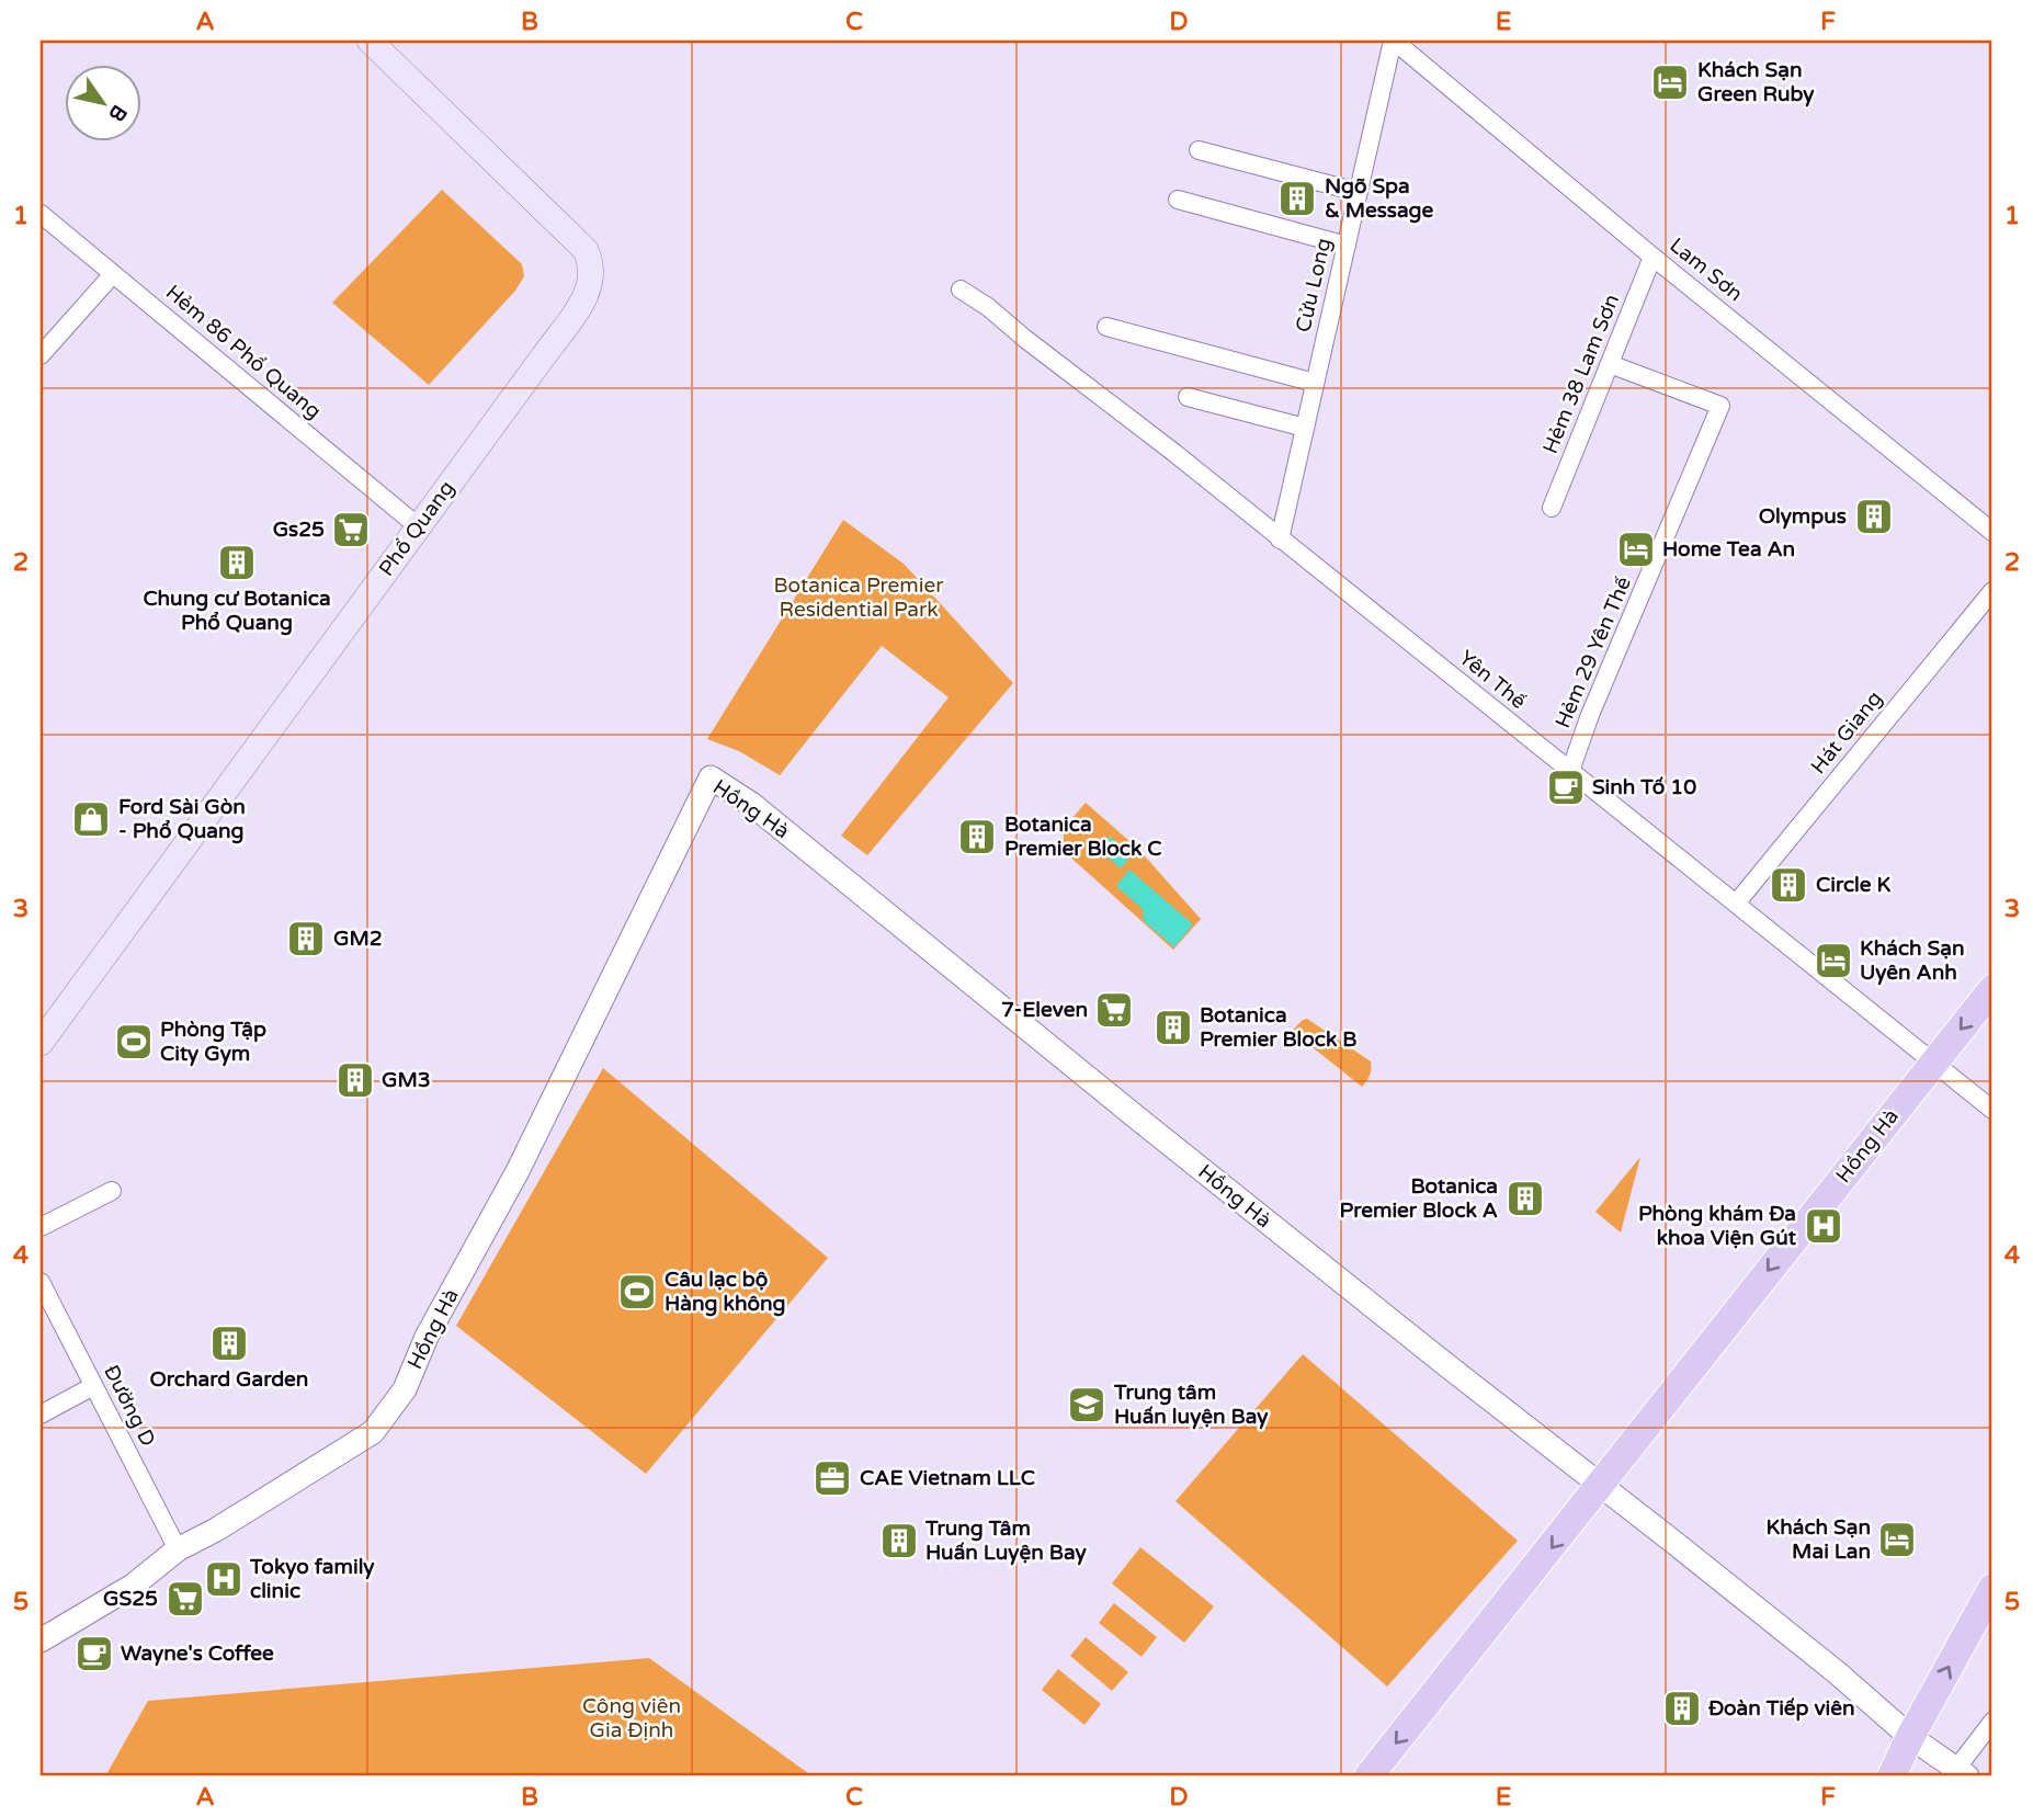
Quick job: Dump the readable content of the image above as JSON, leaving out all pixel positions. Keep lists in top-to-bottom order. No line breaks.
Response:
{"streets":{"main road":["Phổ Quang","Hồng Hà"],"street":["Lam Sơn","Cửu Long","Hẻm 86 Phổ Quang","Hẻm 38 Lam Sơn","Hẻm 29 Yên Thế","Yên Thế","Hát Giang","Đường D"]},"crossings":[["Lam Sơn","Cửu Long"],["Lam Sơn","Hẻm 38 Lam Sơn"],["Cửu Long","Yên Thế"],["Hẻm 86 Phổ Quang","Phổ Quang"],["Hẻm 38 Lam Sơn","Hẻm 29 Yên Thế"],["Hẻm 29 Yên Thế","Yên Thế"],["Yên Thế","Hát Giang"],["Yên Thế","Hồng Hà"],["Hồng Hà","Đường D"]],"parks":["Botanica Premier Residential Park","Công viên Gia Định"],"places":{"hotel":["Khách Sạn Green Ruby","Home Tea An","Khách Sạn Uyên Anh","Khách Sạn Mai Lan"],"building":["Ngõ Spa & Message","Olympus","Chung cư Botanica Phổ Quang","Botanica Premier Block C","Circle K","GM2","Botanica Premier Block B","GM3","Botanica Premier Block A","Orchard Garden","Trung Tâm Huấn Luyện Bay","Đoàn Tiếp viên"],"supermarket":["Gs25","7-Eleven","GS25"],"cafe":["Sinh Tố 10","Wayne's Coffee"],"shop":["Ford Sài Gòn - Phổ Quang"],"sports":["Phòng Tập City Gym","Câu lạc bộ Hàng không"],"hospital":["Phòng khám Đa khoa Viện Gút","Tokyo family clinic"],"school or university":["Trung tâm Huấn luyện Bay"],"office":["CAE Vietnam LLC"]},"north":"bottom right","grid":{"columns":["A","B","C","D","E","F"],"rows":["1","2","3","4","5"]}}
